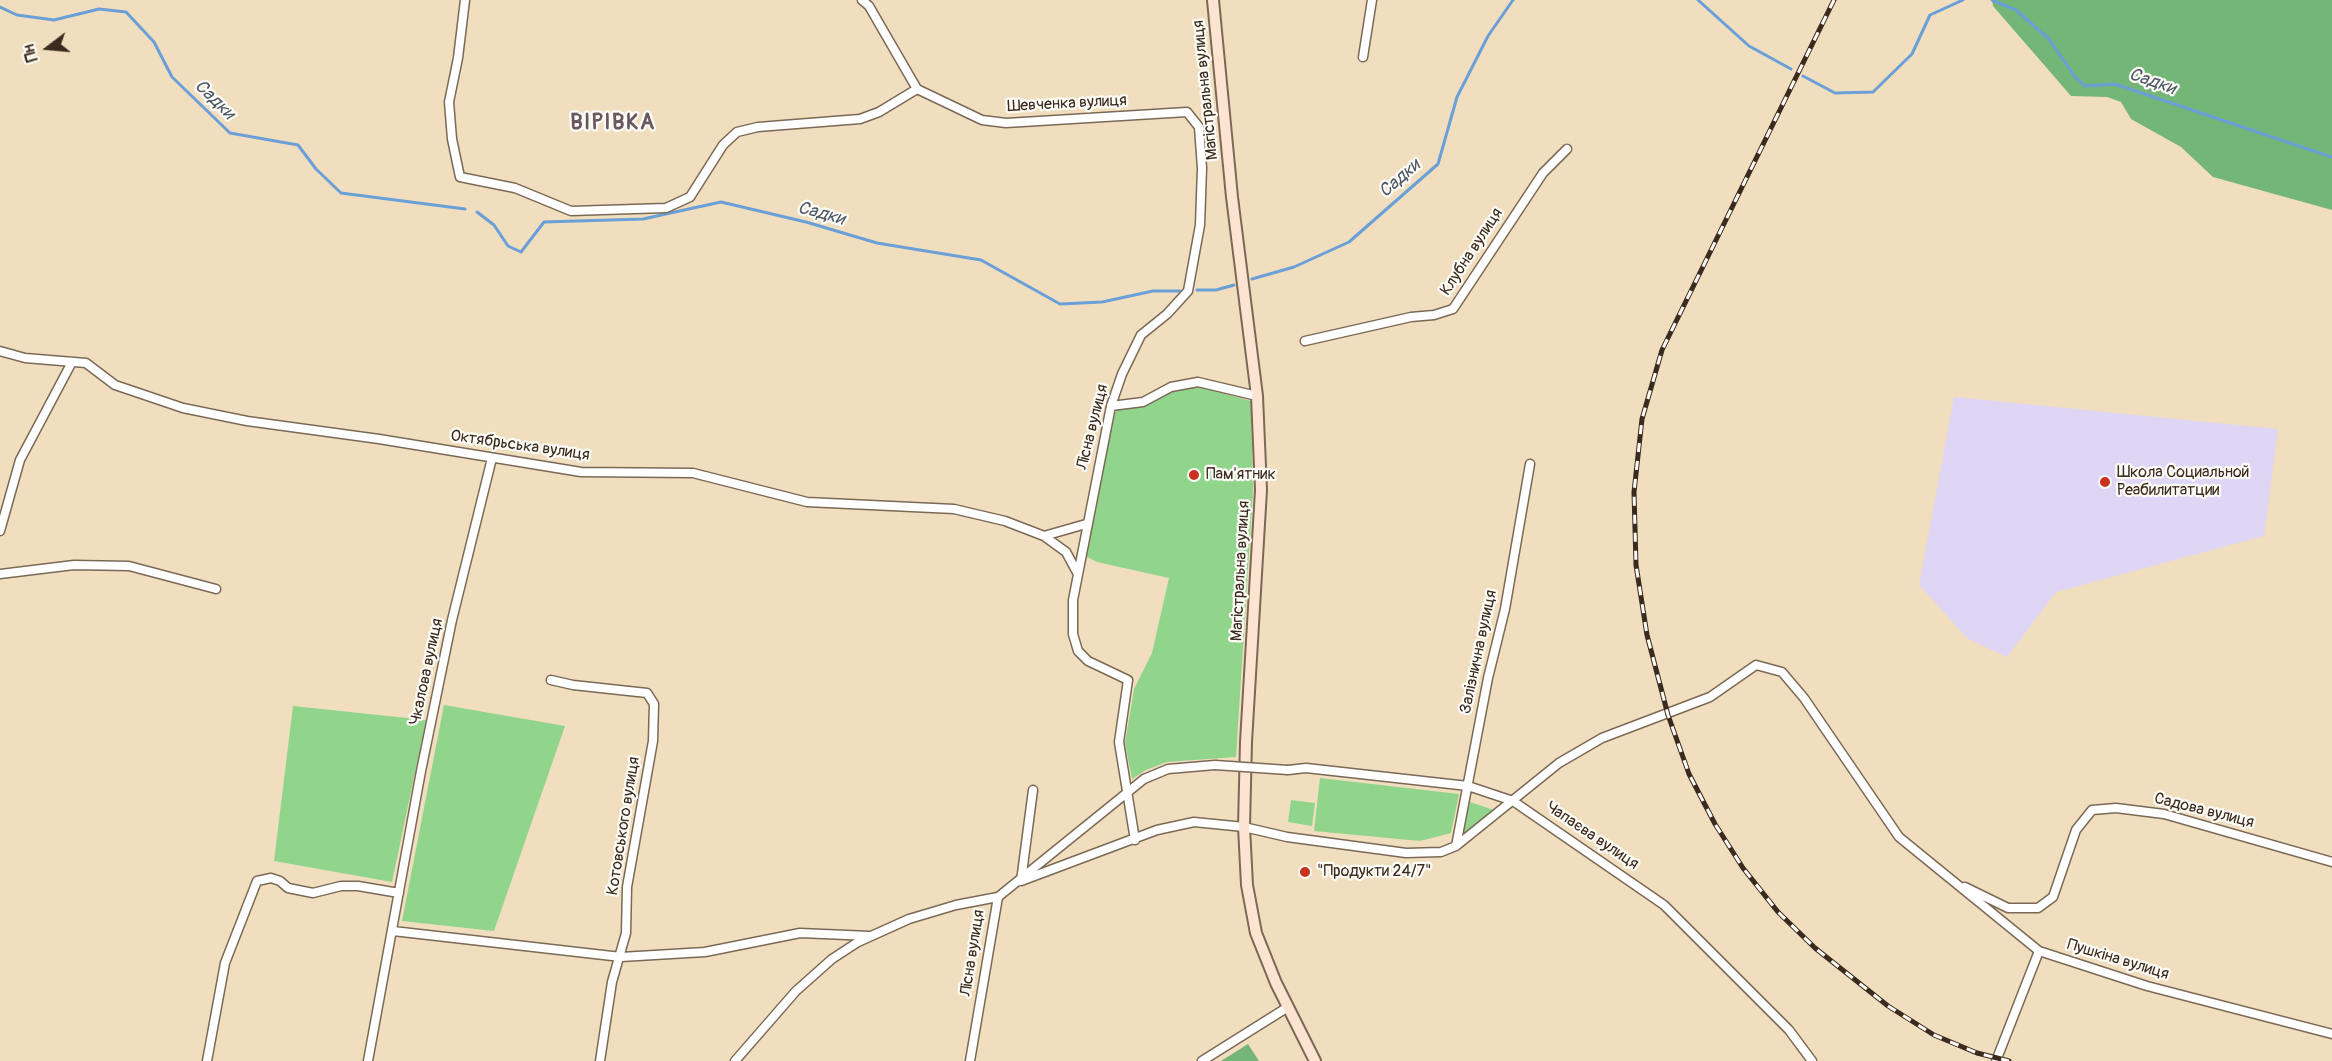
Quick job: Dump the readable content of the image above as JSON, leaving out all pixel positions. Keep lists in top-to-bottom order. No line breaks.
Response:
{"streets":{"main road":["Магістральна вулиця"],"street":["Шевченка вулиця","Клубна вулиця","Лісна вулиця","Октябрьська вулиця","Залізнична вулиця","Чкалова вулиця","Садова вулиця","Котовського вулиця","Чапаєва вулиця","Пушкіна вулиця"]},"crossings":[["Шевченка вулиця","Лісна вулиця"],["Лісна вулиця","Октябрьська вулиця"],["Лісна вулиця","Чапаєва вулиця"],["Октябрьська вулиця","Чкалова вулиця"],["Залізнична вулиця","Чапаєва вулиця"],["Залізнична вулиця","Пушкіна вулиця"],["Садова вулиця","Пушкіна вулиця"],["Чапаєва вулиця","Пушкіна вулиця"]],"districts":["ВІРІВКА"],"water":["Садки"],"places":["Пам'ятник","Школа Социальной Реабилитатции","\"Продукти 24/7\""],"north":"left"}
